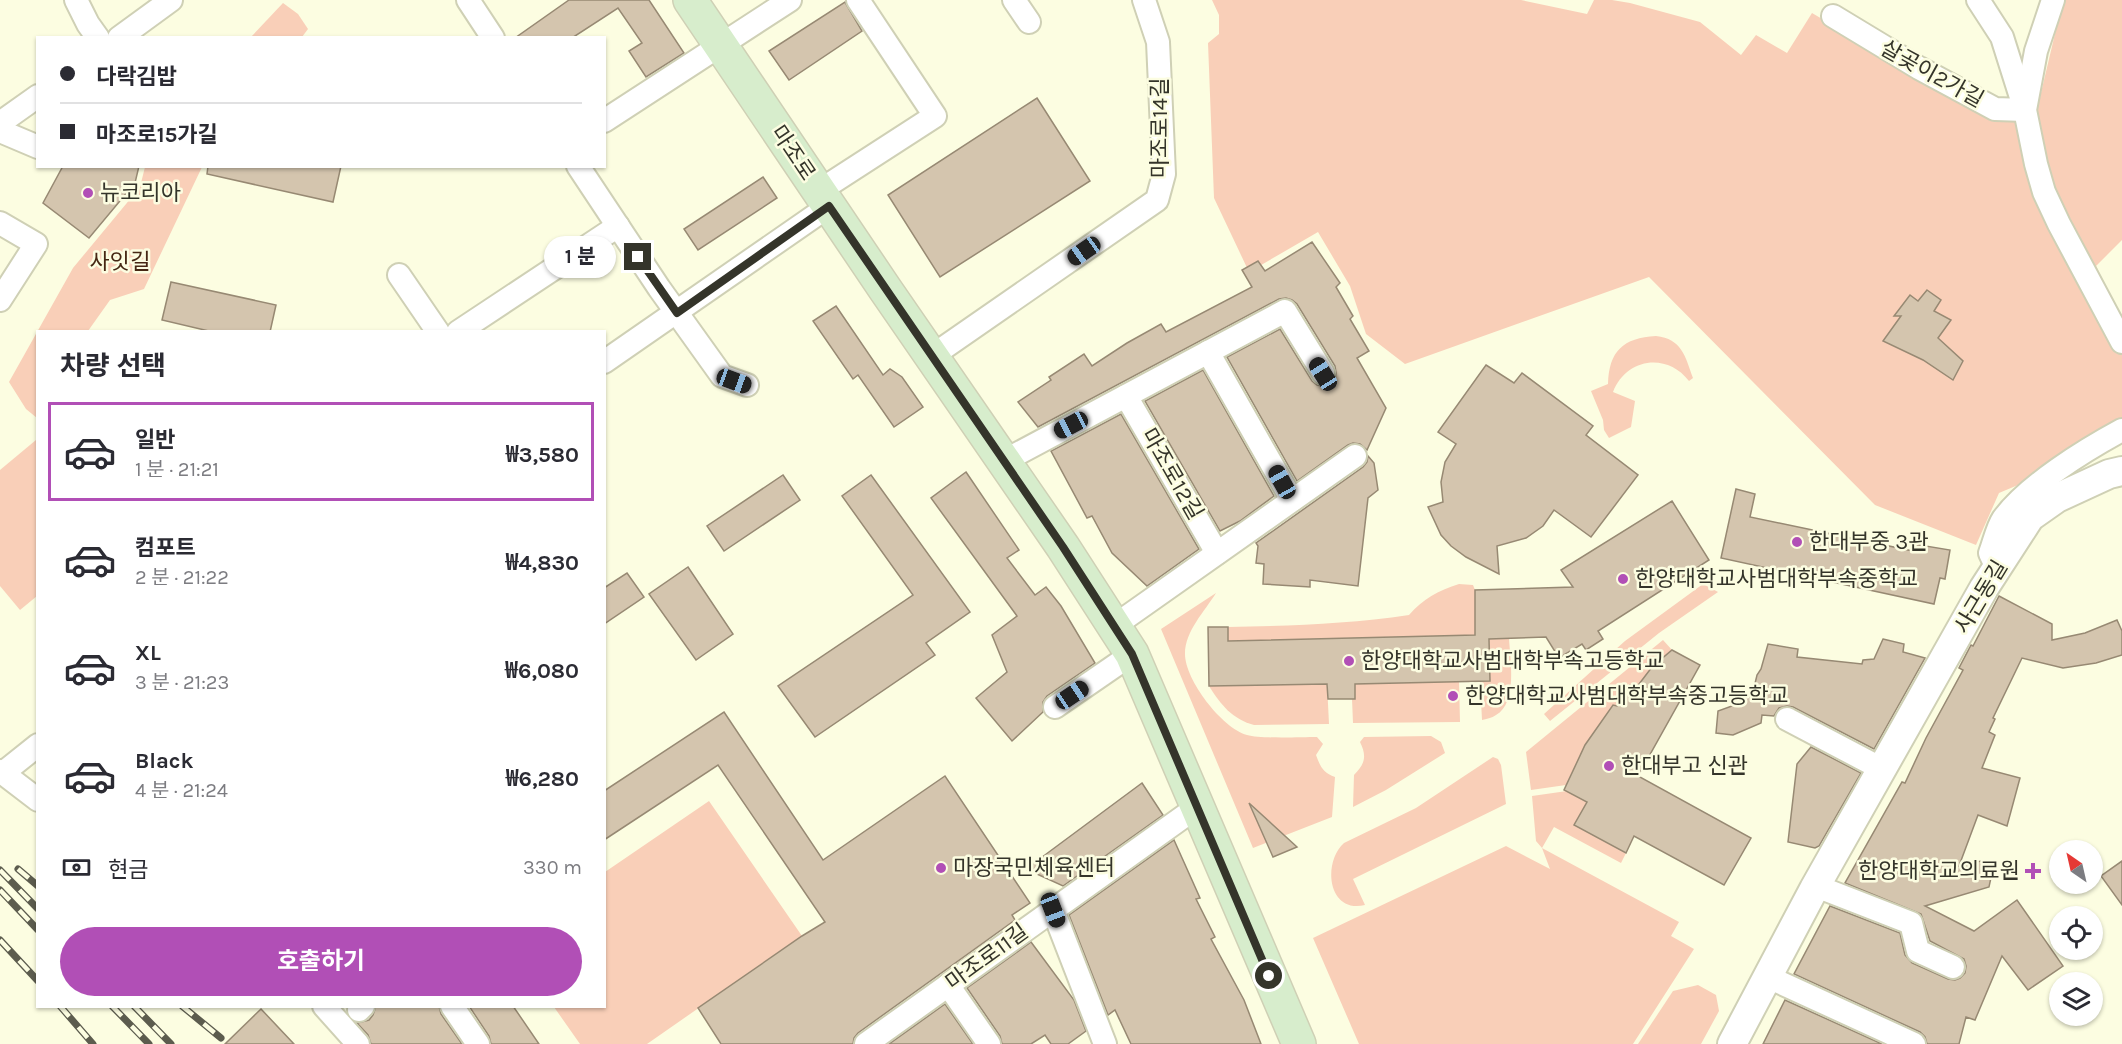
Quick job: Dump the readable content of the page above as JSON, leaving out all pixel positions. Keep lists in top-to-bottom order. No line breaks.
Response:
{"streets":{"main road":["마조로"],"street":["살곶이2가길","마조로14길","마조로12길","사근동길","마조로11길"]},"crossings":[["마조로14길","마조로"],["마조로","마조로11길"]],"parks":["사잇길"],"places":{"other":["뉴코리아","한대부중 3관","한양대학교사범대학부속중학교","한양대학교사범대학부속고등학교","한양대학교사범대학부속중고등학교","한대부고 신관","마장국민체육센터"],"health":["한양대학교의료원"]},"north":"top left","page":{"banner":["다락김밥","마조로15가길"],"bubble":"1 분","heading":"차량 선택","list":[{"name":"일반","note":"1 분 · 21:21","value":"₩3,580"},{"name":"컴포트","note":"2 분 · 21:22","value":"₩4,830"},{"name":"XL","note":"3 분 · 21:23","value":"₩6,080"},{"name":"Black","note":"4 분 · 21:24","value":"₩6,280"}],"pay":["현금","330 m"],"buttons":"호출하기"}}
